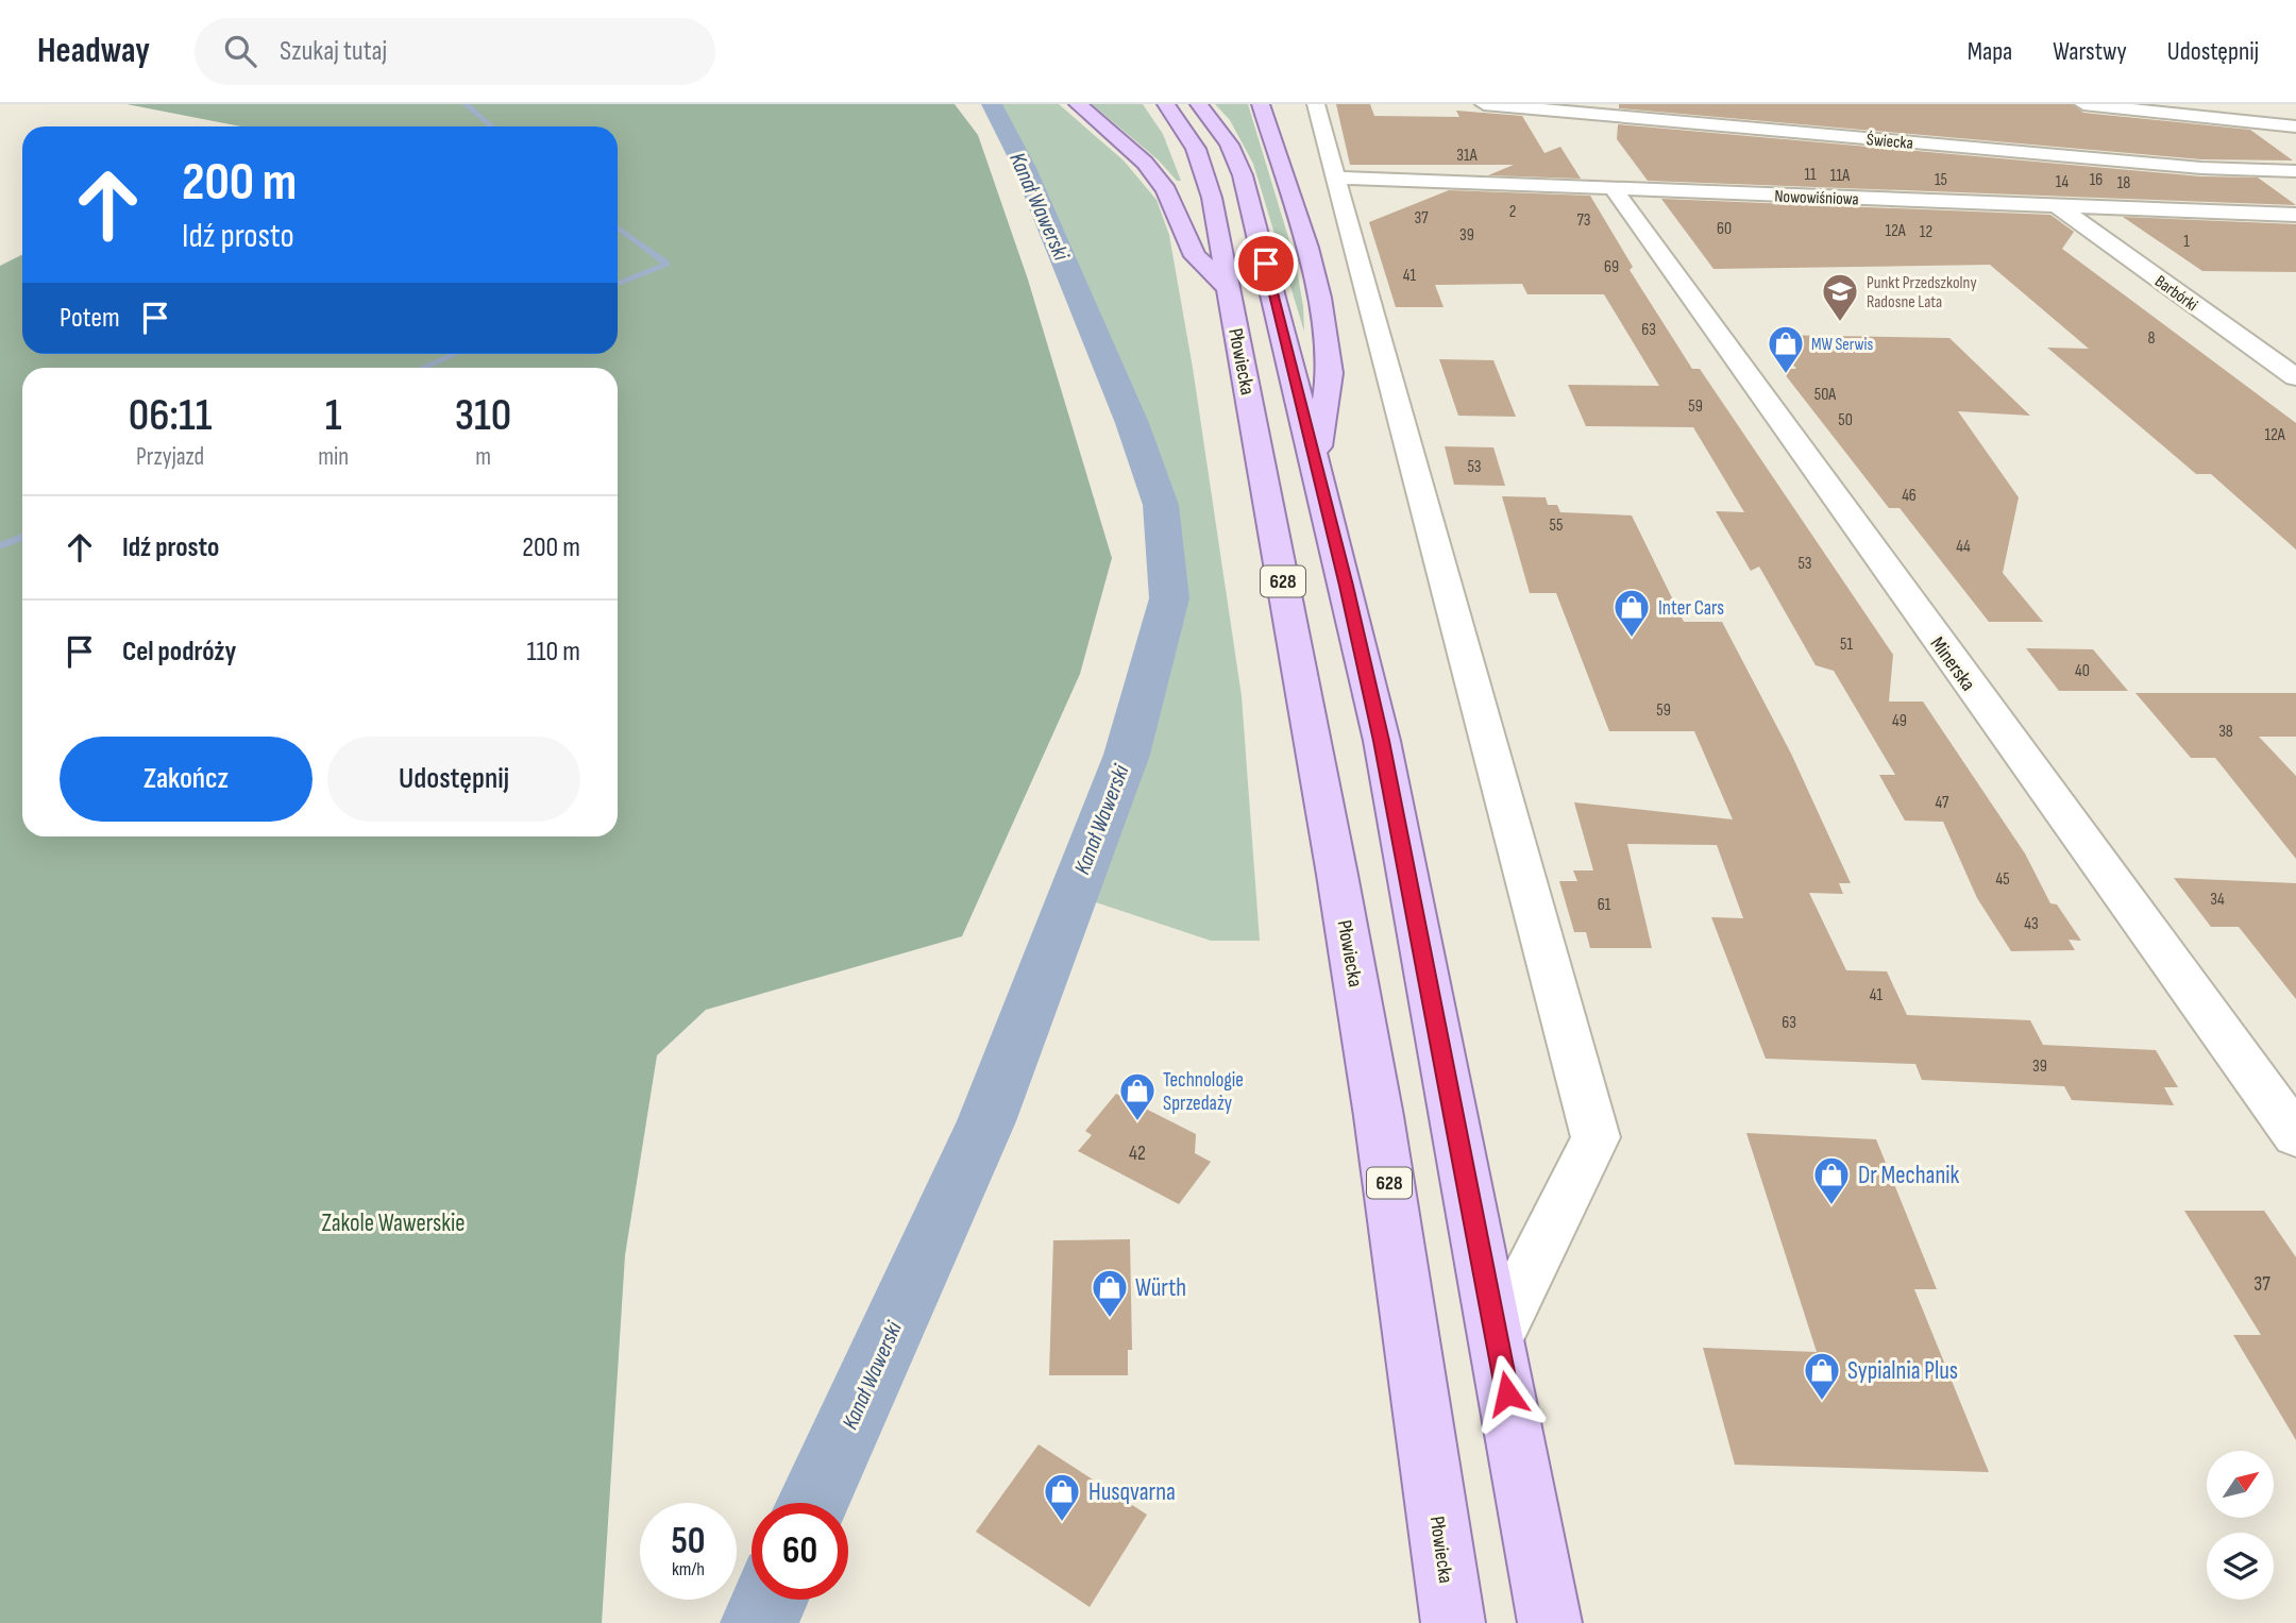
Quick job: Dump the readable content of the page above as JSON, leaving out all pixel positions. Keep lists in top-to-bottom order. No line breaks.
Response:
{"streets":{"main road":["Płowiecka","628"],"street":["Świecka","Nowowiśniowa","Barbórki","Minerska"]},"crossings":[["Nowowiśniowa","Barbórki"],["Nowowiśniowa","Minerska"],["Płowiecka","628"]],"water":["Kanał Wawerski"],"parks":["Zakole Wawerskie"],"places":{"school or university":["Punkt Przedszkolny Radosne Lata"],"shop":["MW Serwis","Inter Cars","Technologie Sprzedaży","Dr Mechanik","Würth","Sypialnia Plus","Husqvarna"]},"house_numbers":["31A","11","11A","15","16","14","18","2","37","73","60","12A","12","39","1","69","41","63","8","50A","59","50","12A","53","46","55","44","53","51","40","59","49","38","47","45","34","61","43","41","63","39","42","37"],"north":"top right","page":{"header":"Headway","search":"Szukaj tutaj","nav":["Mapa","Warstwy","Udostępnij"],"turn":["200 m","Idź prosto"],"then":"Potem","eta":["06:11","Przyjazd","1","min","310","m"],"list":[{"name":"Idź prosto","value":"200 m"},{"name":"Cel podróży","value":"110 m"}],"buttons":["Zakończ","Udostępnij"],"speed":"50 km/h","limit":"60"}}
